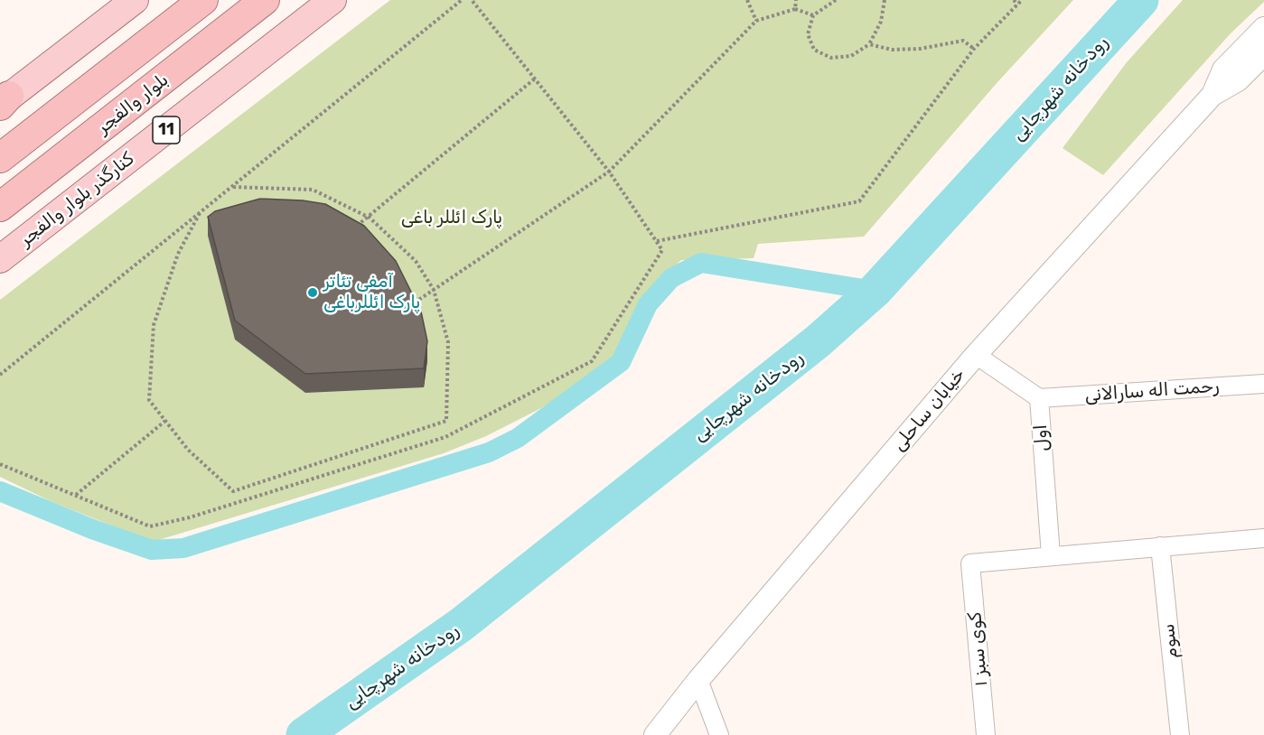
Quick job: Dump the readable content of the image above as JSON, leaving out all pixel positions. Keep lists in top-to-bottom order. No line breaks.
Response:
{"streets":{"highway":["بلوار والفجر","11"],"main road":["کنارگذر بلوار والفجر"],"street":["رحمت اله سارالانی","خیابان ساحلی","اول","سوم","کوی سبز ۱"]},"crossings":[["رحمت اله سارالانی","اول"],["خیابان ساحلی","اول"],["اول","کوی سبز ۱"]],"water":["رودخانه شهرچایی"],"parks":["پارک ائللر باغی"],"places":["آمفی تئاتر پارک ائللرباغی"]}
